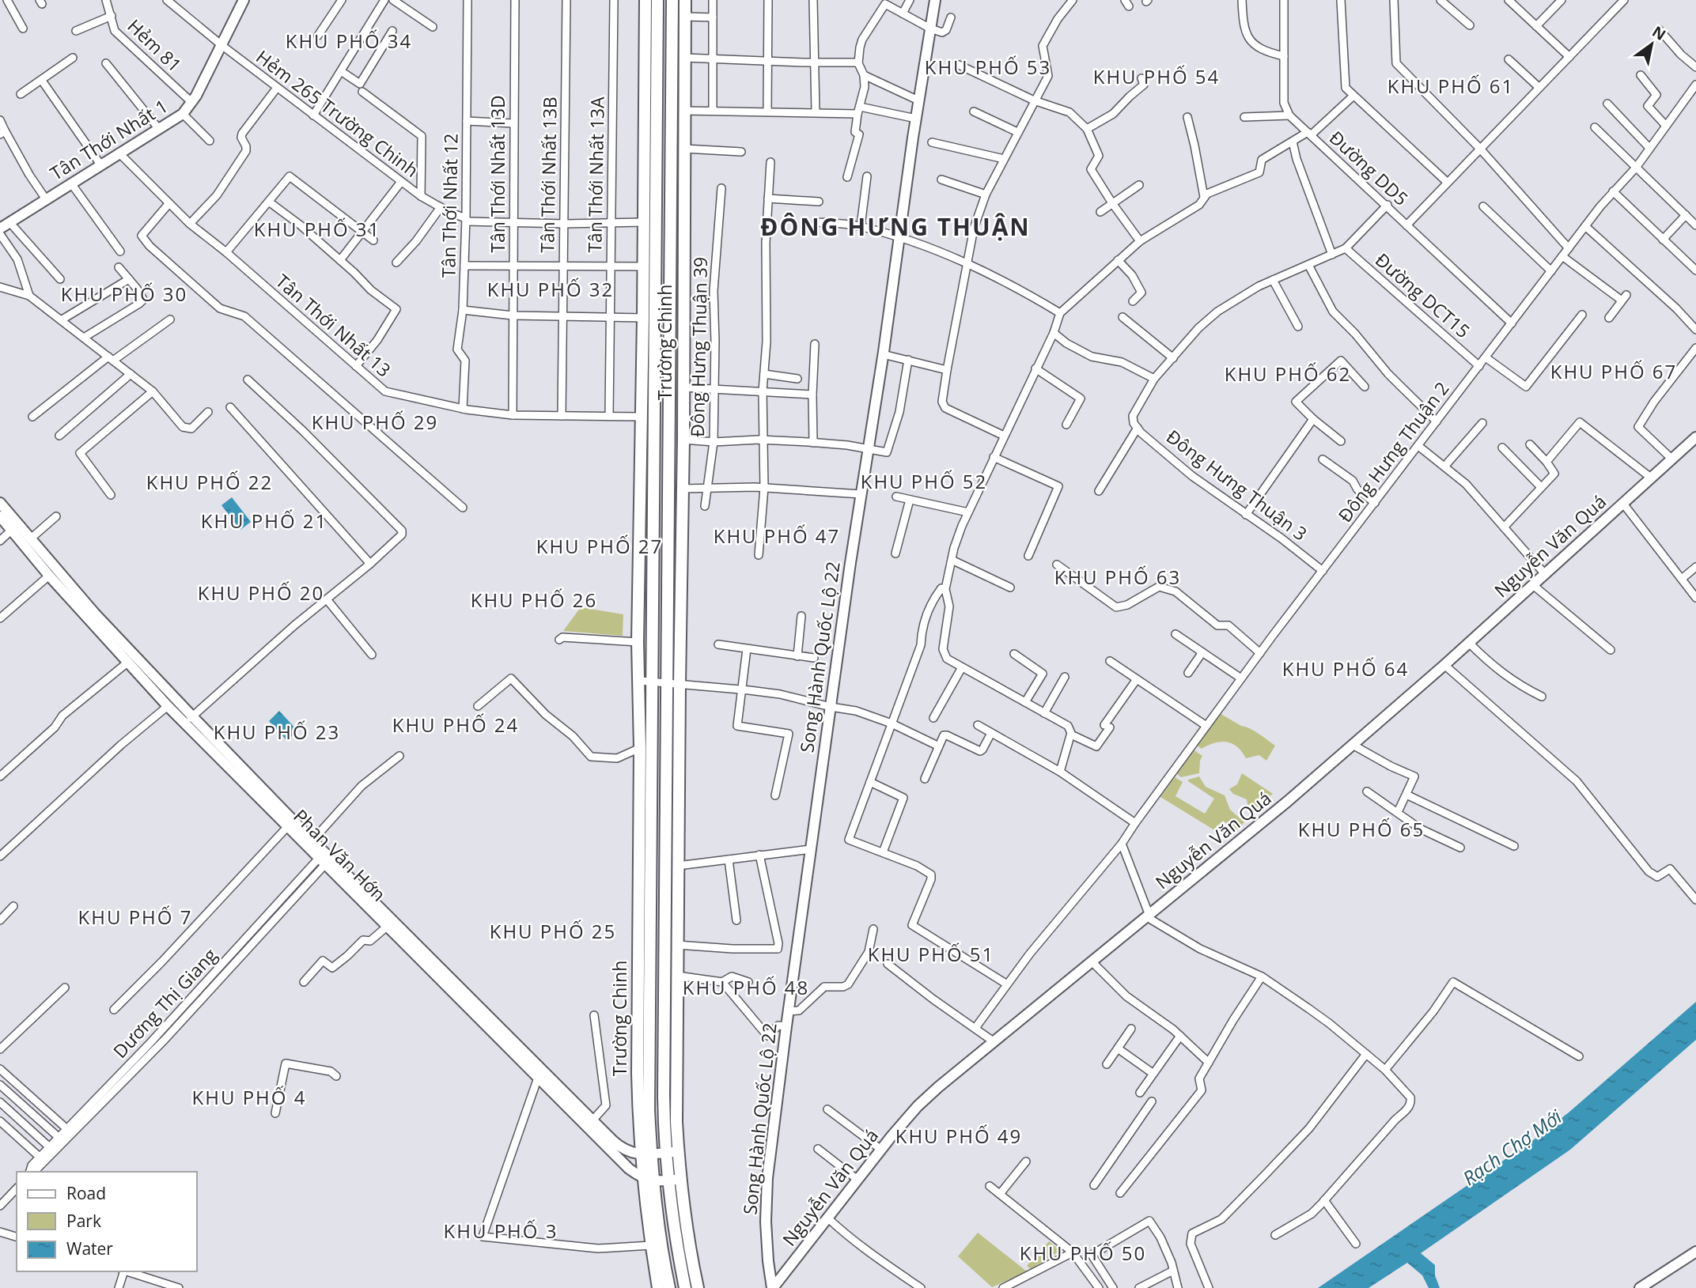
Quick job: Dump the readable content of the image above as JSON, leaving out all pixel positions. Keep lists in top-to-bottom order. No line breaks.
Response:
{"streets":{"main road":["Tân Thới Nhất 1","Trường Chinh","Nguyễn Văn Quá","Song Hành Quốc Lộ 22","Phan Văn Hớn"],"street":["Hẻm 81","Hẻm 265 Trường Chinh","Đường DD5","Tân Thới Nhất 13D","Tân Thới Nhất 13B","Tân Thới Nhất 13A","Tân Thới Nhất 12","Đường DCT15","Tân Thới Nhất 13","Đông Hưng Thuận 39","Đông Hưng Thuận 2","Đông Hưng Thuận 3","Dương Thị Giang"]},"crossings":[["Hẻm 81","Tân Thới Nhất 1"],["Hẻm 265 Trường Chinh","Tân Thới Nhất 1"],["Hẻm 265 Trường Chinh","Tân Thới Nhất 13D"],["Hẻm 265 Trường Chinh","Tân Thới Nhất 13B"],["Hẻm 265 Trường Chinh","Tân Thới Nhất 13A"],["Hẻm 265 Trường Chinh","Tân Thới Nhất 12"],["Hẻm 265 Trường Chinh","Trường Chinh"],["Tân Thới Nhất 1","Tân Thới Nhất 13"],["Đường DD5","Đông Hưng Thuận 2"],["Tân Thới Nhất 13D","Tân Thới Nhất 13"],["Tân Thới Nhất 13B","Tân Thới Nhất 13"],["Tân Thới Nhất 13A","Tân Thới Nhất 13"],["Tân Thới Nhất 12","Tân Thới Nhất 13"],["Đường DCT15","Đông Hưng Thuận 2"],["Tân Thới Nhất 13","Trường Chinh"],["Trường Chinh","Phan Văn Hớn"],["Đông Hưng Thuận 2","Đông Hưng Thuận 3"],["Nguyễn Văn Quá","Song Hành Quốc Lộ 22"],["Phan Văn Hớn","Dương Thị Giang"]],"districts":["KHU PHỐ 34","KHU PHỐ 53","KHU PHỐ 54","KHU PHỐ 61","ĐÔNG HƯNG THUẬN","KHU PHỐ 31","KHU PHỐ 32","KHU PHỐ 30","KHU PHỐ 67","KHU PHỐ 62","KHU PHỐ 29","KHU PHỐ 52","KHU PHỐ 22","KHU PHỐ 21","KHU PHỐ 47","KHU PHỐ 27","KHU PHỐ 63","KHU PHỐ 20","KHU PHỐ 26","KHU PHỐ 64","KHU PHỐ 24","KHU PHỐ 23","KHU PHỐ 65","KHU PHỐ 7","KHU PHỐ 25","KHU PHỐ 51","KHU PHỐ 48","KHU PHỐ 4","KHU PHỐ 49","KHU PHỐ 3","KHU PHỐ 50"],"water":["Rạch Chợ Mới"],"legend":["Road","Park","Water"],"north":"top right"}
